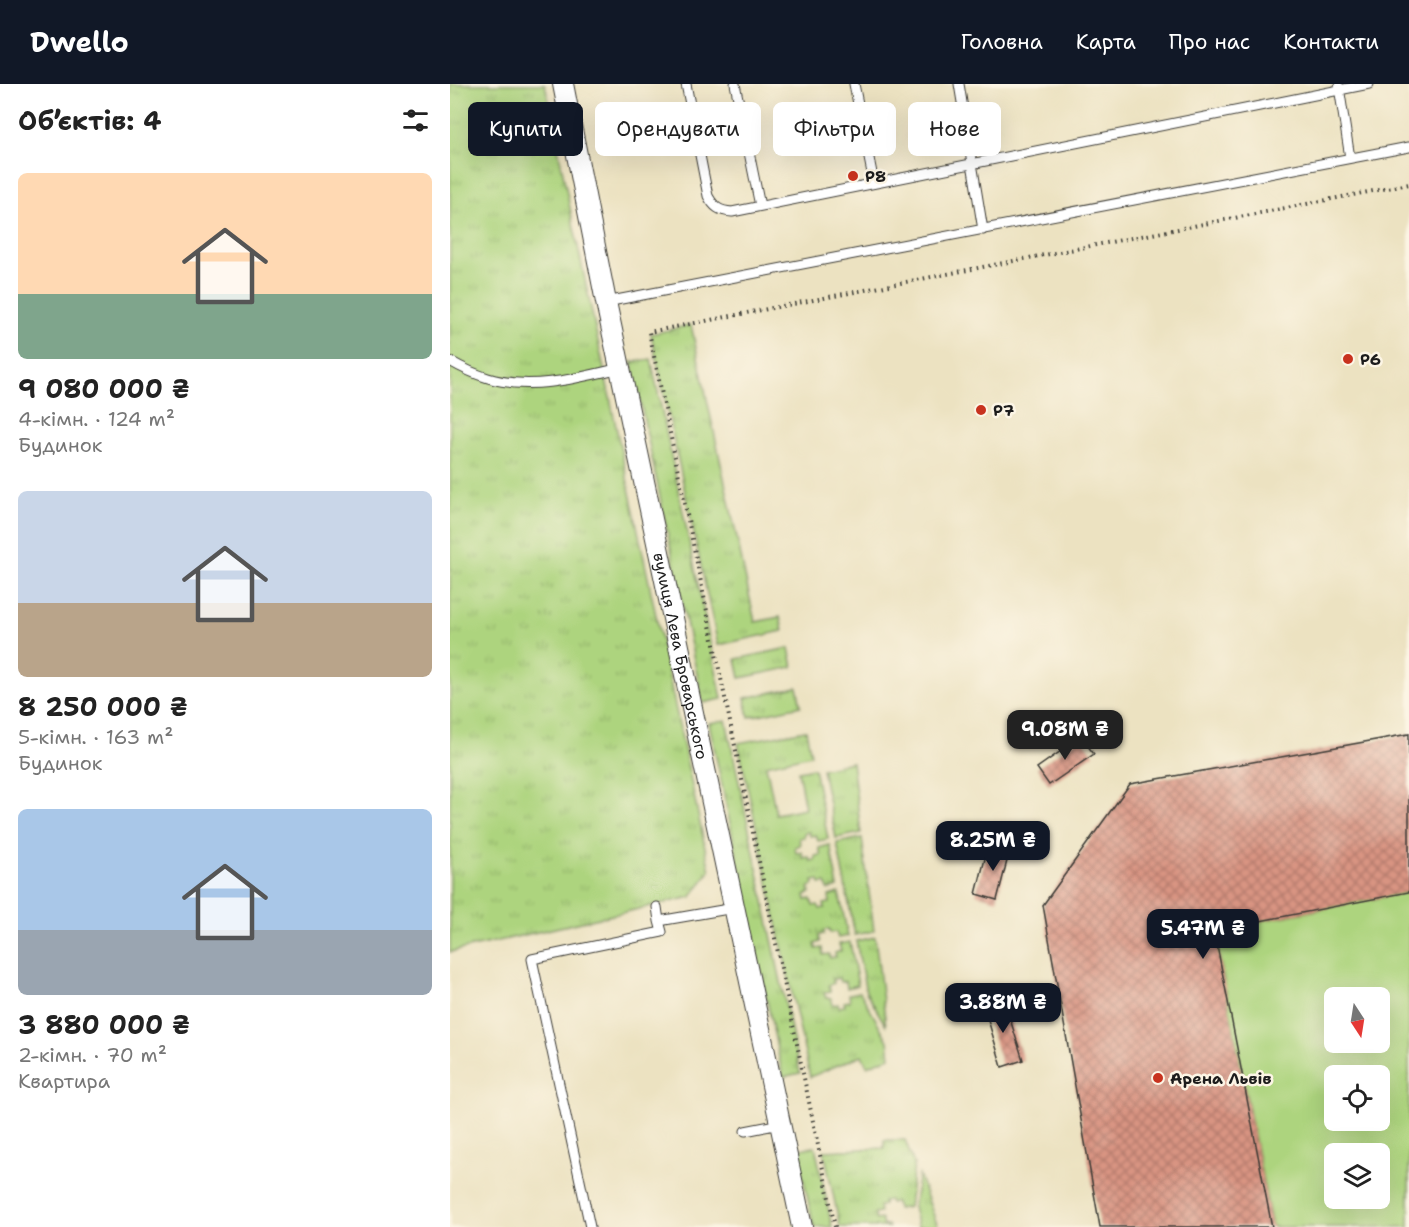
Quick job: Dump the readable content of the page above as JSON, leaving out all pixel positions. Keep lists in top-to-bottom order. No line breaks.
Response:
{"streets":{"street":["вулиця Лева Броварського"]},"places":["P8","P6","P7","Арена Львів"],"north":"bottom","page":{"header":"Dwello","nav":["Головна","Карта","Про нас","Контакти"],"heading":"Об’єктів: 4","chip":["Купити","Орендувати","Фільтри","Нове"],"list":[{"name":"9 080 000 ₴","note":"4-кімн. · 124 m² · Будинок"},{"name":"8 250 000 ₴","note":"5-кімн. · 163 m² · Будинок"},{"name":"3 880 000 ₴","note":"2-кімн. · 70 m² · Квартира"}],"price":["9.08M ₴","8.25M ₴","5.47M ₴","3.88M ₴"]}}
